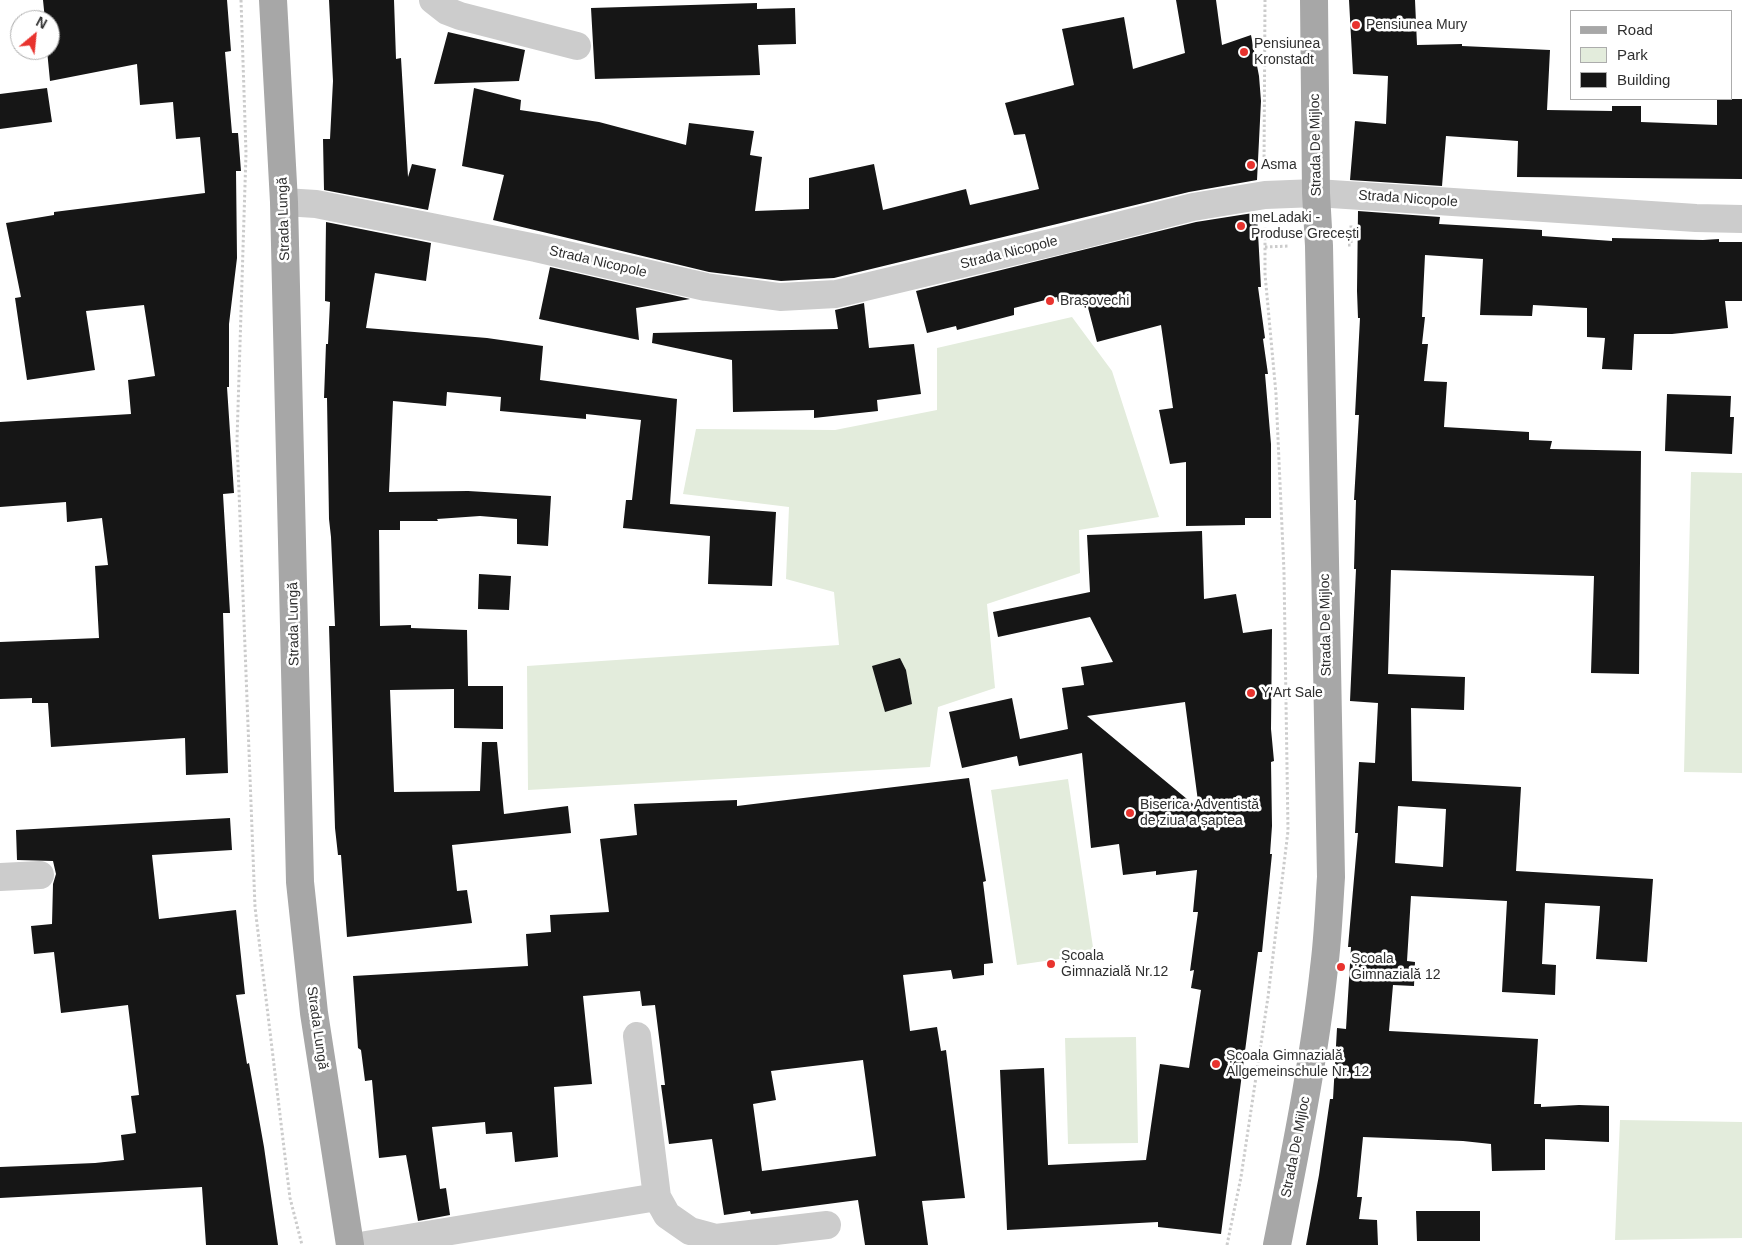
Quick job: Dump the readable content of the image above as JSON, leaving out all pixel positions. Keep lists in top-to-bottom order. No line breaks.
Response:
{"streets":{"main road":["Strada De Mijloc","Strada Lungă"],"street":["Strada Nicopole"]},"crossings":[["Strada De Mijloc","Strada Nicopole"],["Strada Nicopole","Strada Lungă"]],"places":["Pensiunea Mury","Pensiunea Kronstadt","Asma","meLadaki - Produse Grecești","Brașovechi","Y'Art Sale","Biserica Adventistă de ziua a șaptea","Școala Gimnazială Nr.12","Școala Gimnazială 12","Școala Gimnazială Allgemeinschule Nr. 12"],"legend":["Road","Park","Building"],"north":"top right"}
